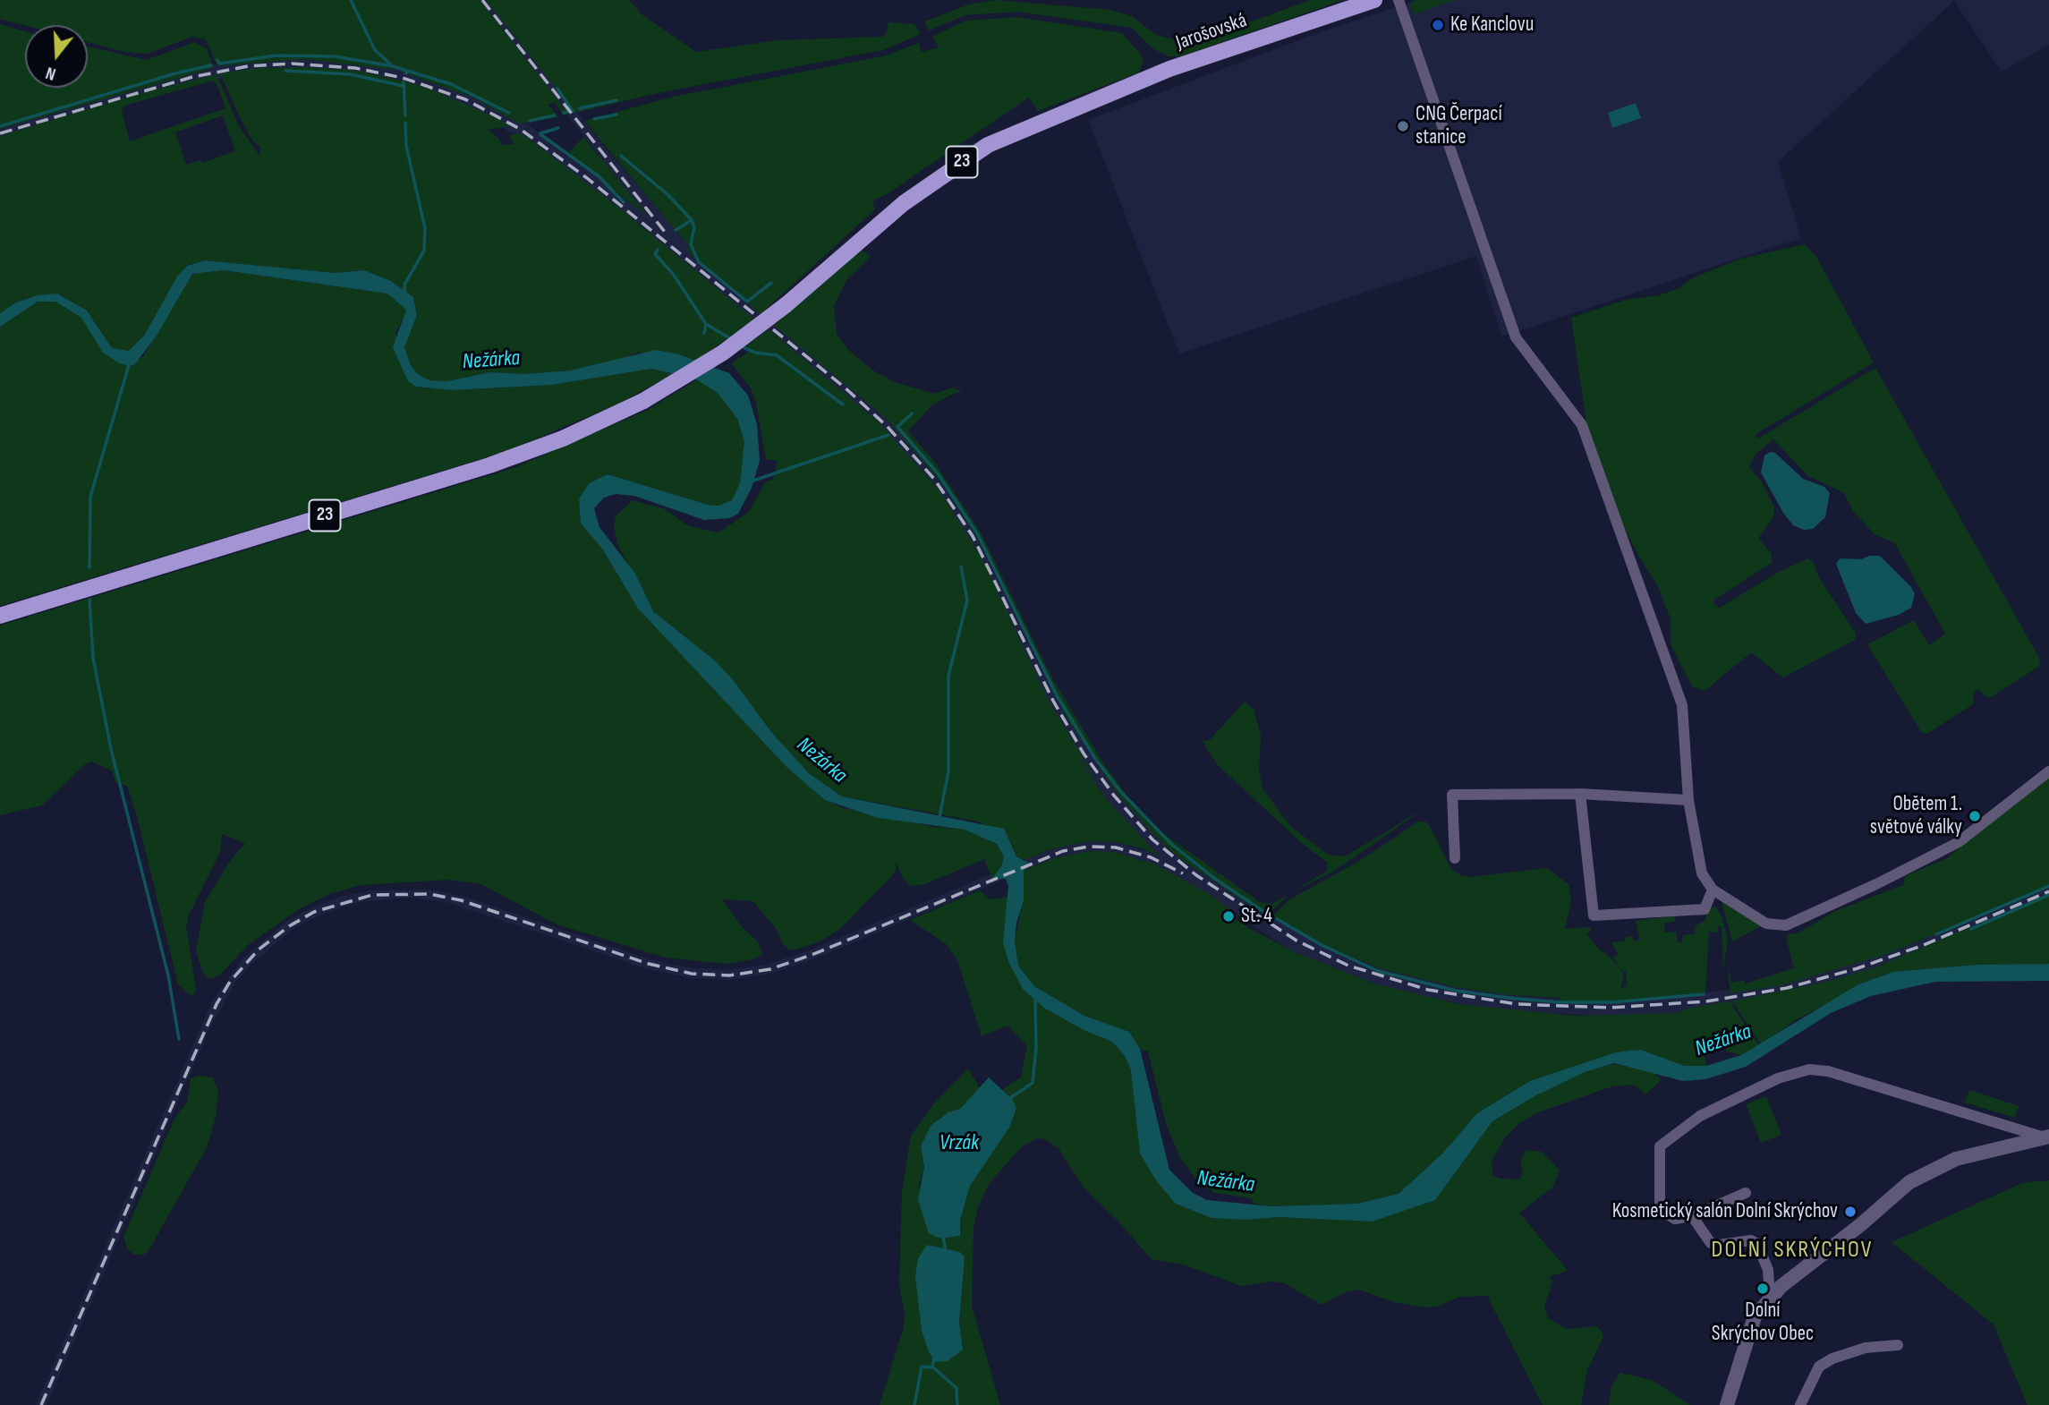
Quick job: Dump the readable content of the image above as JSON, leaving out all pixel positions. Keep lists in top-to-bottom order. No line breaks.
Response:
{"streets":{"main road":["Jarošovská","23"]},"districts":["DOLNÍ SKRÝCHOV"],"water":["Nežárka","Vrzák"],"places":["Ke Kanclovu","CNG Čerpací stanice","Obětem 1. světové války","St. 4","Kosmetický salón Dolní Skrýchov","Dolní Skrýchov Obec"],"north":"bottom"}
